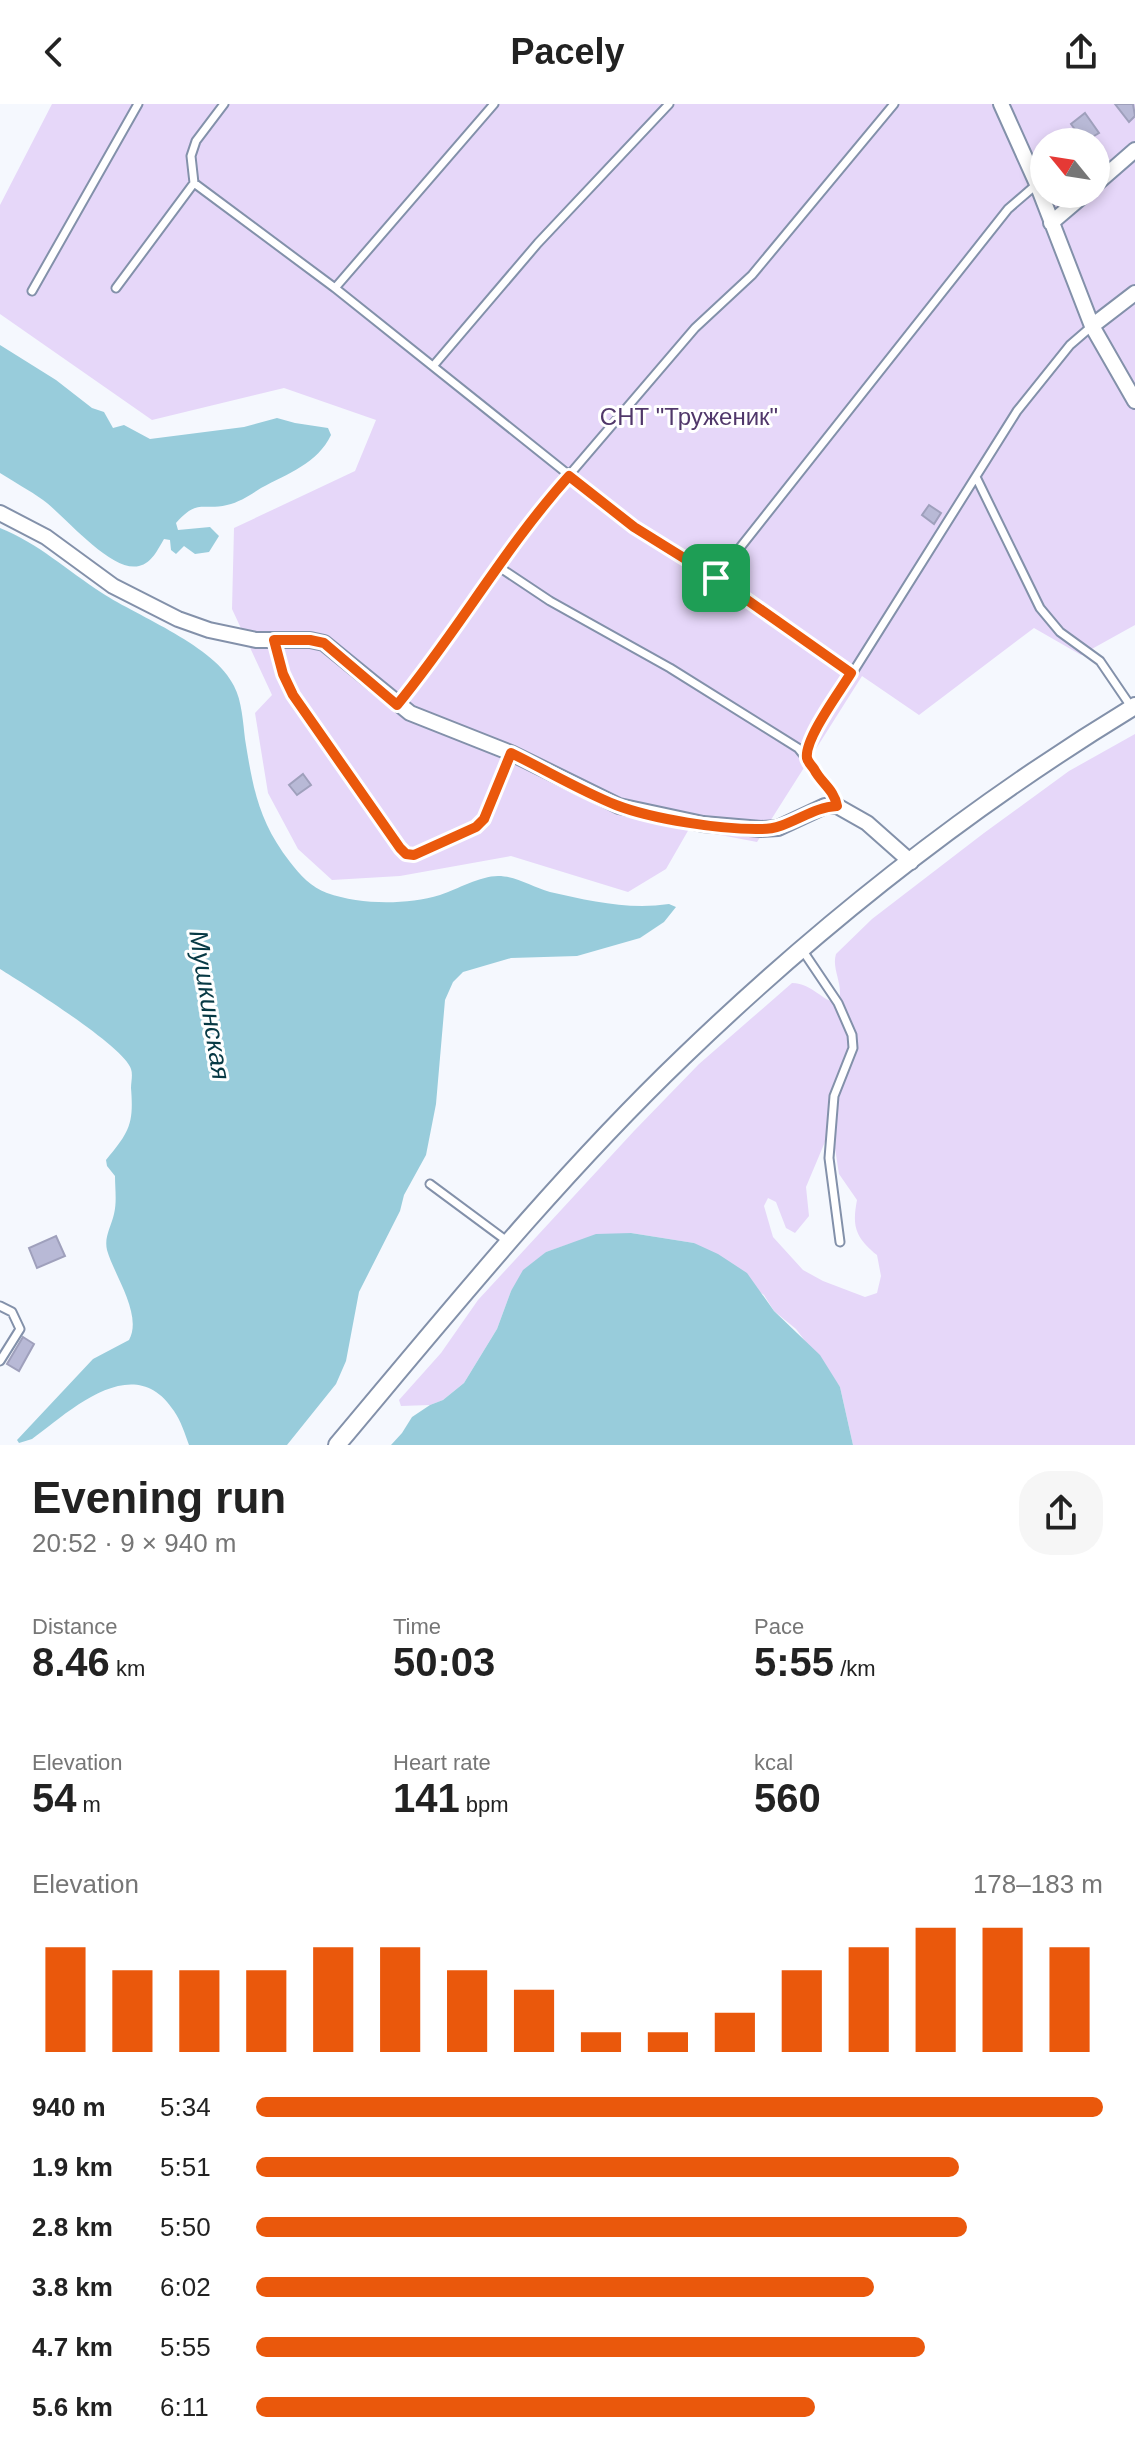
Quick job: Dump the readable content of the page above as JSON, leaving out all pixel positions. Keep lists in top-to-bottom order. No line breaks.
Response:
{"water":["Мушкинская"],"parks":["СНТ \"Труженик\""],"north":"top left","page":{"header":"Pacely","heading":["Evening run","20:52 · 9 × 940 m"],"stats":[["Distance","8.46 km"],["Time","50:03"],["Pace","5:55 /km"],["Elevation","54 m"],["Heart rate","141 bpm"],["kcal","560"]],"chart":["Elevation","178–183 m"],"list":[{"name":"940 m","note":"5:34"},{"name":"1.9 km","note":"5:51"},{"name":"2.8 km","note":"5:50"},{"name":"3.8 km","note":"6:02"},{"name":"4.7 km","note":"5:55"},{"name":"5.6 km","note":"6:11"}]}}
